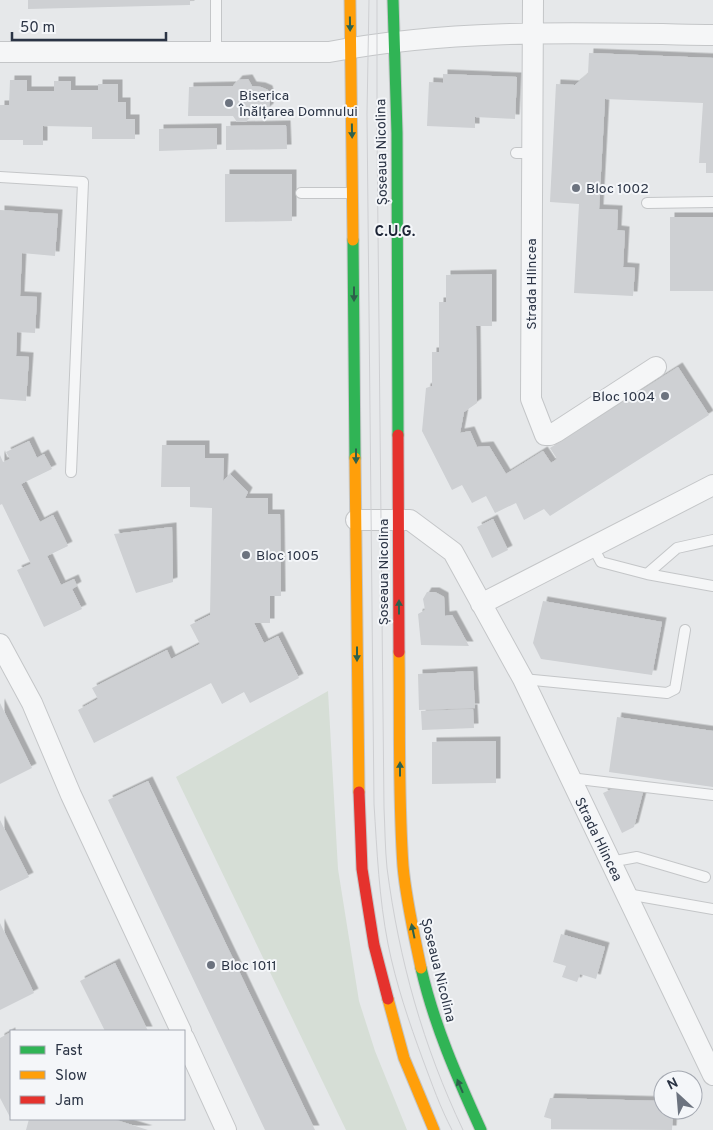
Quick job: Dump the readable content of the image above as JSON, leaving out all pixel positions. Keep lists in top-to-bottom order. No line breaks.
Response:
{"streets":{"main road":["Șoseaua Nicolina"],"street":["Strada Hlincea"]},"crossings":[["Șoseaua Nicolina","Strada Hlincea"]],"districts":["C.U.G."],"places":["Biserica Înălțarea Domnului","Bloc 1002","Bloc 1004","Bloc 1005","Bloc 1011"],"legend":["Fast","Slow","Jam"],"scale_bar":"50 m","north":"top left"}
